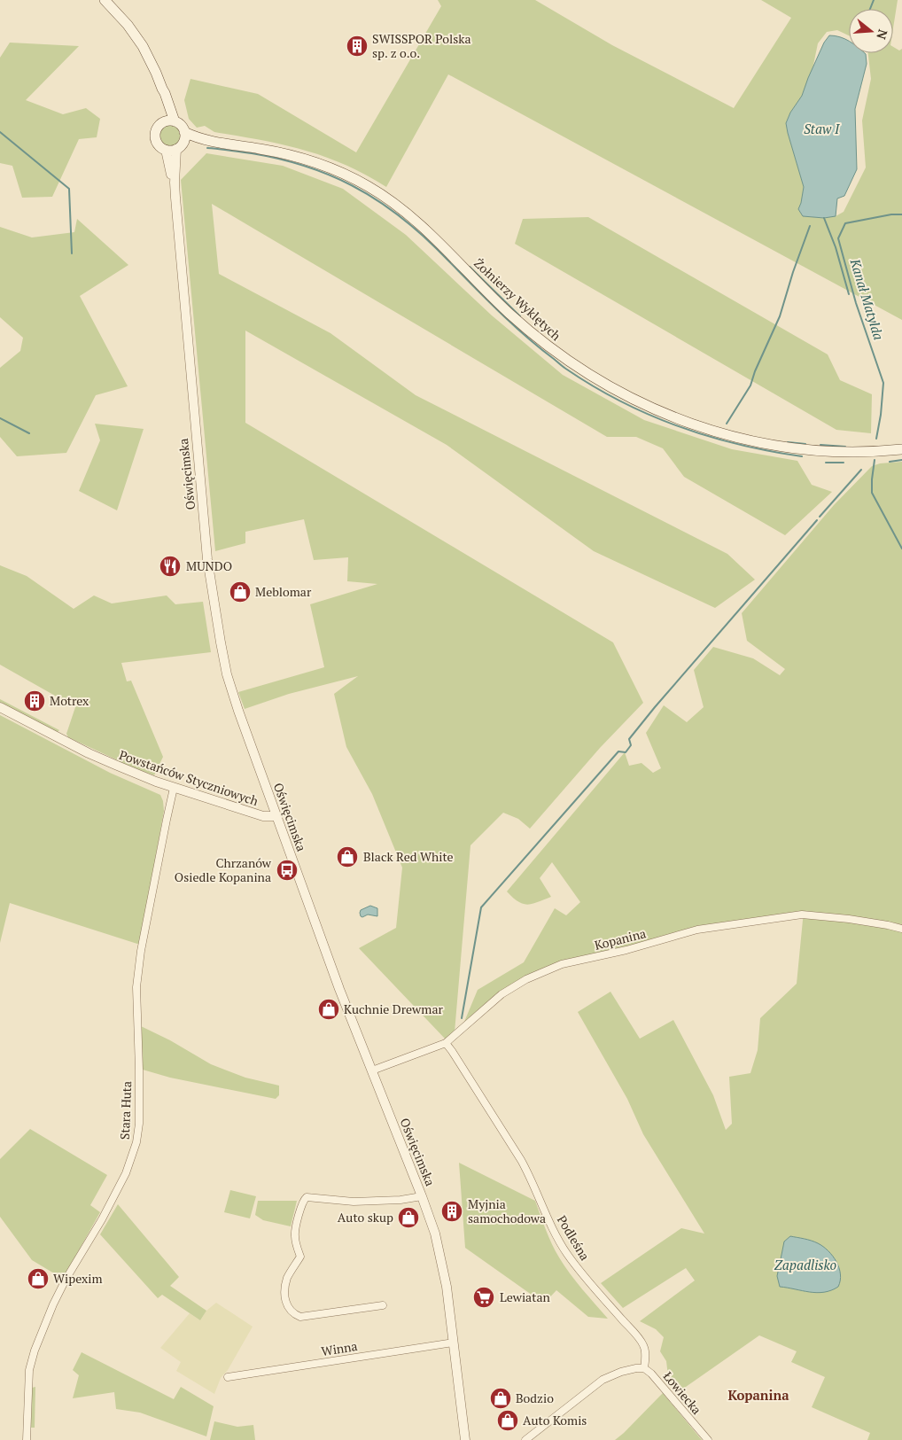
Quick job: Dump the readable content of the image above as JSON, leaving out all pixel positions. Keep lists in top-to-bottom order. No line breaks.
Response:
{"streets":{"main road":["Żołnierzy Wyklętych"],"street":["Oświęcimska","Powstańców Styczniowych","Kopanina","Stara Huta","Podleśna","Winna","Łowiecka"]},"crossings":[["Żołnierzy Wyklętych","Oświęcimska"],["Oświęcimska","Powstańców Styczniowych"],["Oświęcimska","Kopanina"],["Oświęcimska","Winna"],["Powstańców Styczniowych","Stara Huta"],["Kopanina","Podleśna"],["Podleśna","Łowiecka"]],"districts":["Kopanina"],"water":["Staw I","Kanał Matylda","Zapadlisko"],"places":{"building":["SWISSPOR Polska sp. z o.o.","Motrex","Myjnia samochodowa"],"restaurant":["MUNDO"],"shop":["Meblomar","Black Red White","Kuchnie Drewmar","Auto skup","Wipexim","Bodzio","Auto Komis"],"bus stop":["Chrzanów Osiedle Kopanina"],"supermarket":["Lewiatan"]},"north":"right"}
